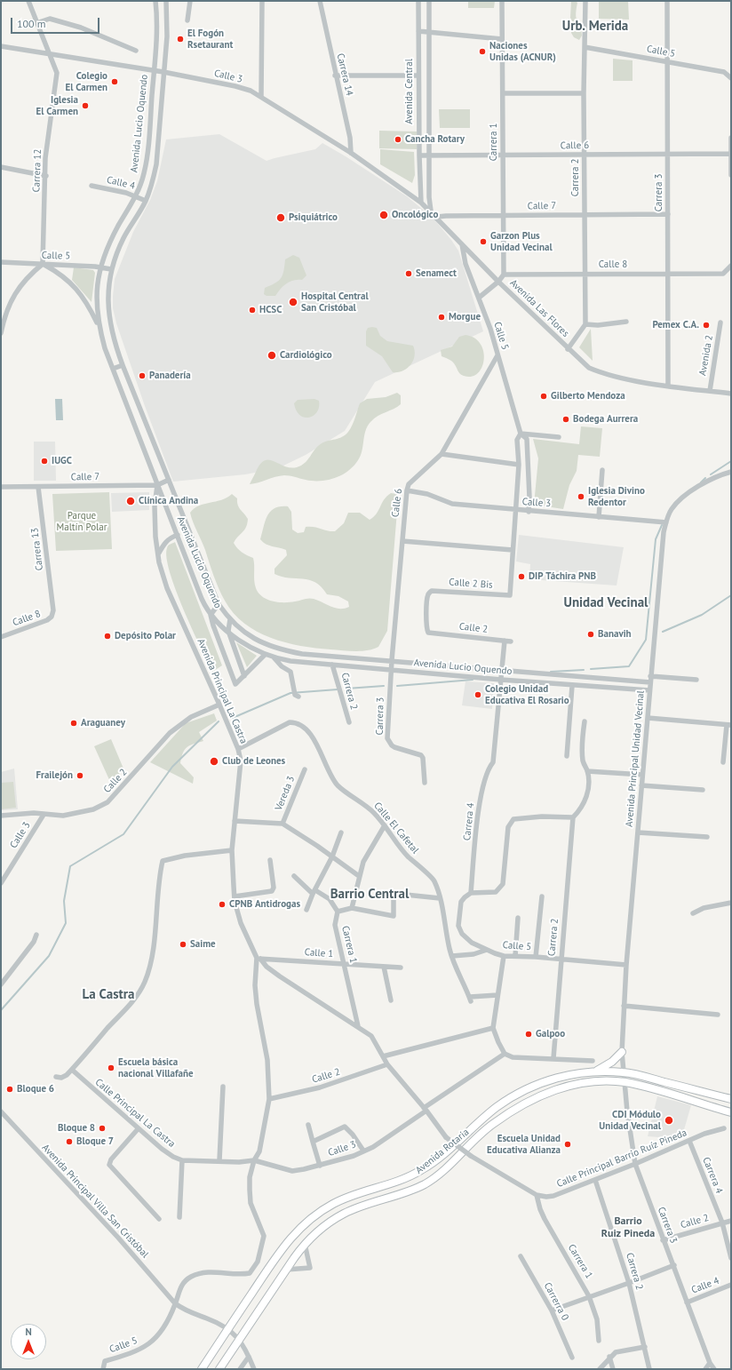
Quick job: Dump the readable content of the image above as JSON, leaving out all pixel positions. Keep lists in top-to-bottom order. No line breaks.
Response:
{"streets":{"main road":["Avenida Rotaria"],"street":["Calle 5","Carrera 14","Calle 3","Avenida Central","Avenida Lucio Oquendo","Carrera 1","Calle 6","Carrera 12","Carrera 2","Calle 4","Carrera 3","Calle 7","Calle 8","Avenida Las Flores","Avenida 2","Carrera 13","Calle 2 Bis","Calle 2","Avenida Principal La Castra","Avenida Principal Unidad Vecinal","Vereda 3","Carrera 4","Calle El Cafetal","Calle 1","Calle Principal La Castra","Calle Principal Barrio Ruíz Pineda","Avenida Principal Villa San Cristóbal","Carrerra 0"]},"crossings":[["Calle 5","Calle 3"],["Calle 5","Avenida Lucio Oquendo"],["Calle 5","Calle 6"],["Calle 5","Carrera 12"],["Calle 5","Carrera 2"],["Calle 5","Carrera 3"],["Calle 5","Avenida Las Flores"],["Calle 5","Calle 2 Bis"],["Calle 5","Avenida Principal La Castra"],["Calle 5","Avenida Principal Unidad Vecinal"],["Calle 5","Avenida Principal Villa San Cristóbal"],["Carrera 14","Calle 3"],["Calle 3","Avenida Central"],["Calle 3","Avenida Lucio Oquendo"],["Calle 3","Calle 6"],["Calle 3","Carrera 12"],["Calle 3","Avenida Las Flores"],["Calle 3","Calle 2"],["Calle 3","Avenida Principal La Castra"],["Calle 3","Avenida Principal Unidad Vecinal"],["Calle 3","Calle Principal La Castra"],["Calle 3","Calle Principal Barrio Ruíz Pineda"],["Avenida Central","Calle 6"],["Avenida Central","Avenida Las Flores"],["Avenida Lucio Oquendo","Calle 6"],["Avenida Lucio Oquendo","Carrera 2"],["Avenida Lucio Oquendo","Calle 4"],["Avenida Lucio Oquendo","Carrera 3"],["Avenida Lucio Oquendo","Calle 7"],["Avenida Lucio Oquendo","Avenida Principal La Castra"],["Avenida Lucio Oquendo","Avenida Principal Unidad Vecinal"],["Avenida Lucio Oquendo","Carrera 4"],["Carrera 1","Calle 6"],["Carrera 1","Calle 7"],["Carrera 1","Calle 8"],["Carrera 1","Calle 1"],["Carrera 1","Calle Principal Barrio Ruíz Pineda"],["Calle 6","Carrera 2"],["Calle 6","Carrera 3"],["Carrera 2","Calle 7"],["Carrera 2","Calle 8"],["Carrera 2","Calle Principal Barrio Ruíz Pineda"],["Calle 4","Carrera 3"],["Carrera 3","Calle 7"],["Carrera 3","Calle 8"],["Carrera 3","Avenida Las Flores"],["Carrera 3","Calle 2"],["Carrera 3","Avenida Principal Unidad Vecinal"],["Carrera 3","Avenida Rotaria"],["Carrera 3","Calle Principal Barrio Ruíz Pineda"],["Calle 7","Avenida Las Flores"],["Calle 7","Carrera 13"],["Calle 7","Avenida Principal La Castra"],["Calle 8","Carrera 13"],["Calle 2 Bis","Calle 2"],["Calle 2","Avenida Principal La Castra"],["Calle 2","Carrera 4"],["Calle 2","Calle Principal Barrio Ruíz Pineda"],["Avenida Principal La Castra","Calle El Cafetal"],["Avenida Principal La Castra","Calle 1"],["Avenida Principal La Castra","Calle Principal La Castra"],["Avenida Principal La Castra","Calle Principal Barrio Ruíz Pineda"],["Avenida Principal La Castra","Avenida Principal Villa San Cristóbal"],["Avenida Principal Unidad Vecinal","Avenida Rotaria"],["Carrera 4","Calle Principal Barrio Ruíz Pineda"],["Calle 1","Calle Principal Barrio Ruíz Pineda"],["Avenida Rotaria","Avenida Principal Villa San Cristóbal"]],"districts":["Urb. Merida","Unidad Vecinal","Barrio Central","La Castra","Barrio Ruiz Pineda"],"parks":["Parque Maltín Polar"],"places":["El Fogón Rsetaurant","Naciones Unidas (ACNUR)","Colegio El Carmen","Iglesia El Carmen","Cancha Rotary","Oncológico","Psiquiátrico","Garzon Plus Unidad Vecinal","Senamect","Hospital Central San Cristóbal","HCSC","Morgue","Pemex C.A.","Cardiológico","Panadería","Gilberto Mendoza","Bodega Aurrera","IUGC","Iglesia Divino Redentor","Clínica Andina","DIP Táchira PNB","Banavih","Depósito Polar","Colegio Unidad Educativa El Rosario","Araguaney","Club de Leones","Frailejón","CPNB Antidrogas","Saime","Galpoo","Escuela básica nacional Villafañe","Bloque 6","CDI Módulo Unidad Vecinal","Bloque 8","Bloque 7","Escuela Unidad Educativa Alianza"],"scale_bar":"100 m","north":"top"}
